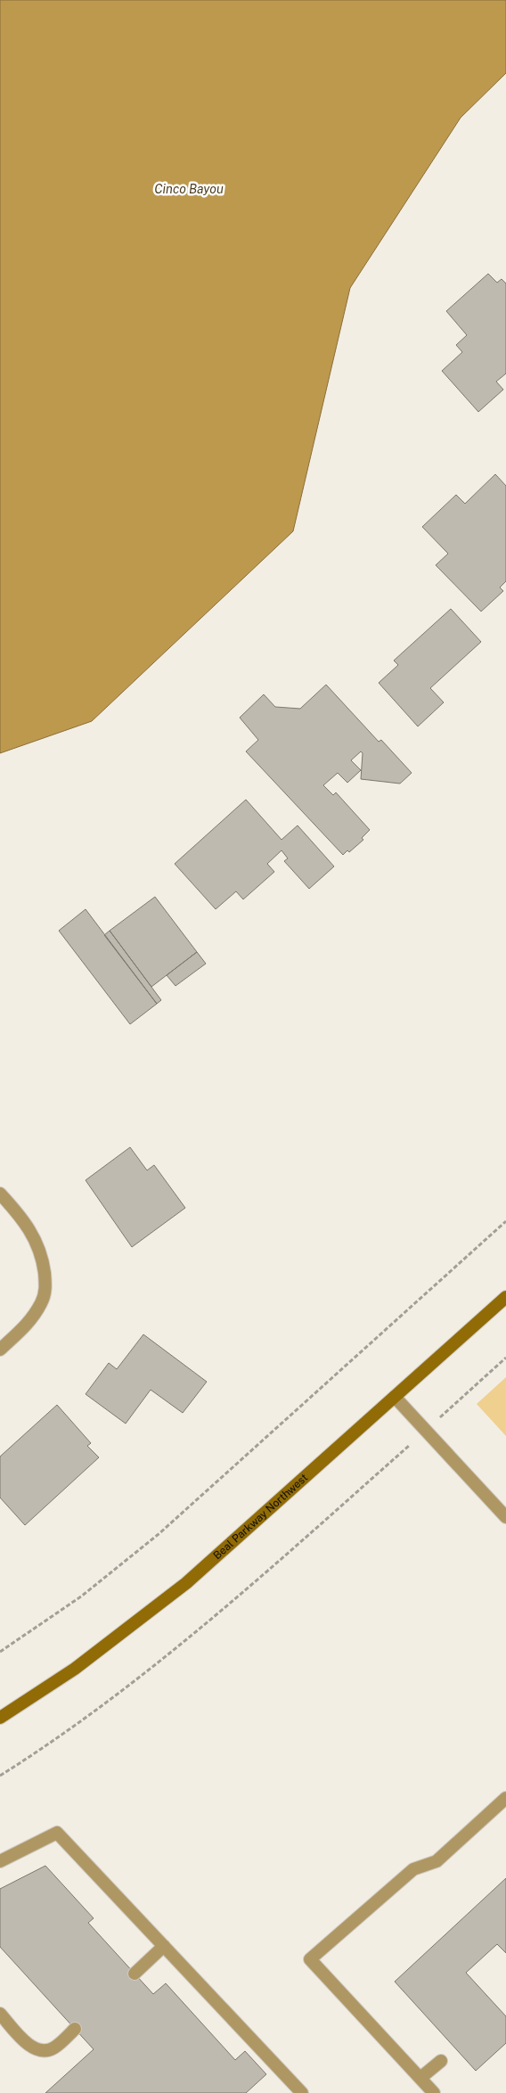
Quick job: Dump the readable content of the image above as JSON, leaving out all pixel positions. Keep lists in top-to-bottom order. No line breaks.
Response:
{"streets":{"main road":["Beal Parkway Northwest"]},"water":["Cinco Bayou"]}
